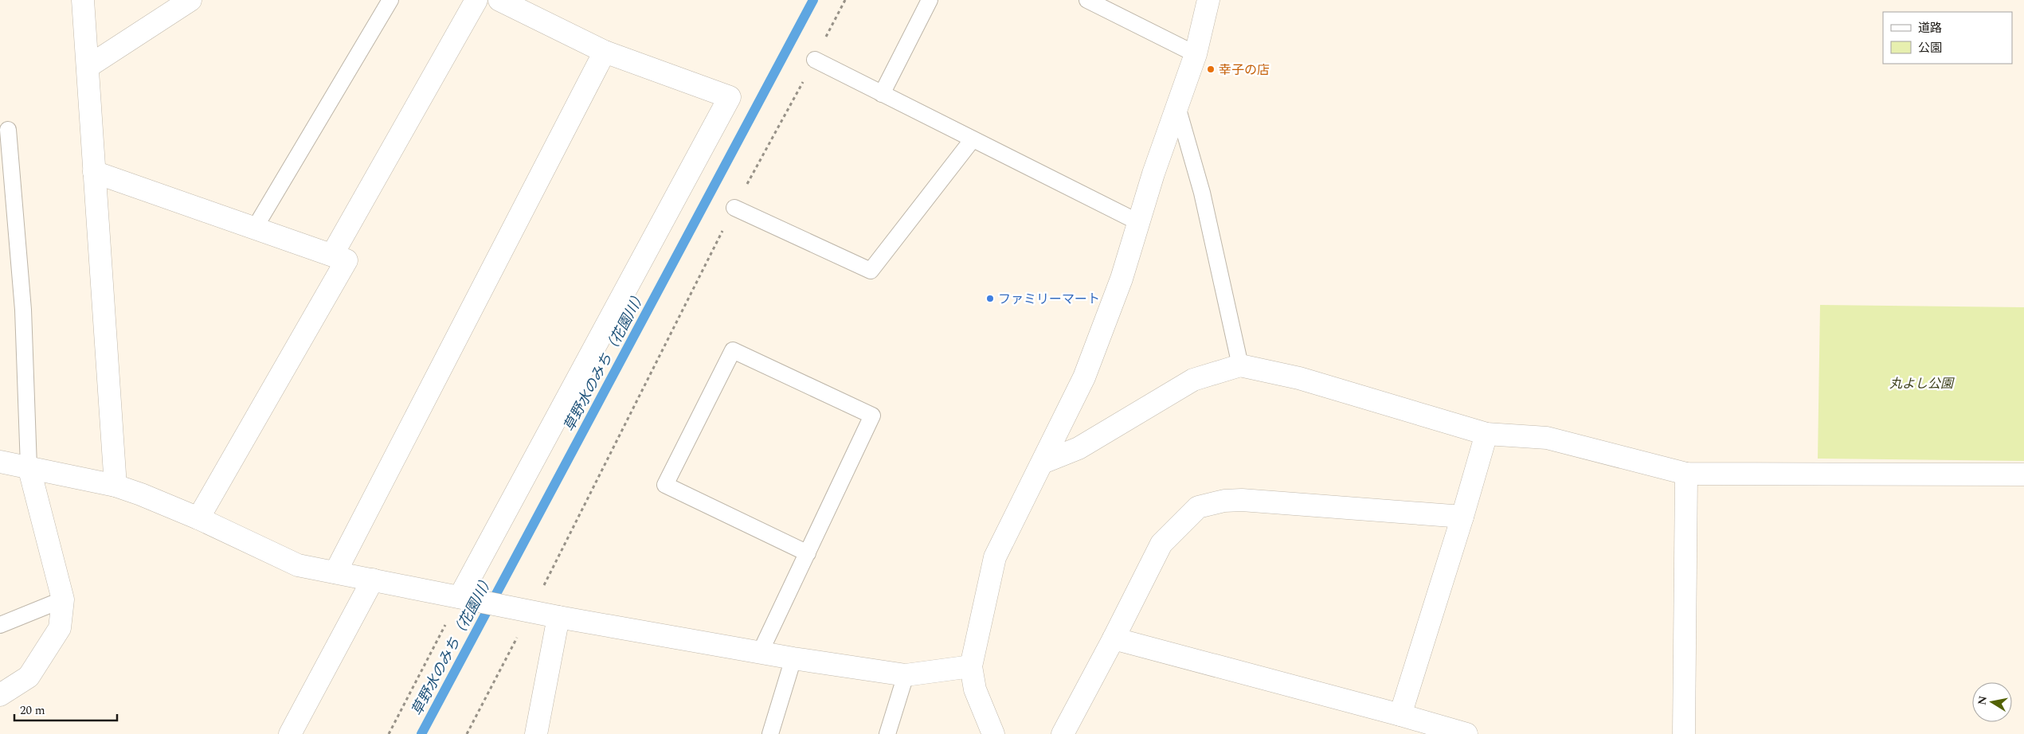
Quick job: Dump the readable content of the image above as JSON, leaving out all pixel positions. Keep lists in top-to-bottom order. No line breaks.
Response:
{"water":["草野水のみち（花園川）"],"parks":["丸よし公園"],"places":["幸子の店","ファミリーマート"],"legend":["道路","公園"],"scale_bar":"20 m","north":"left"}
